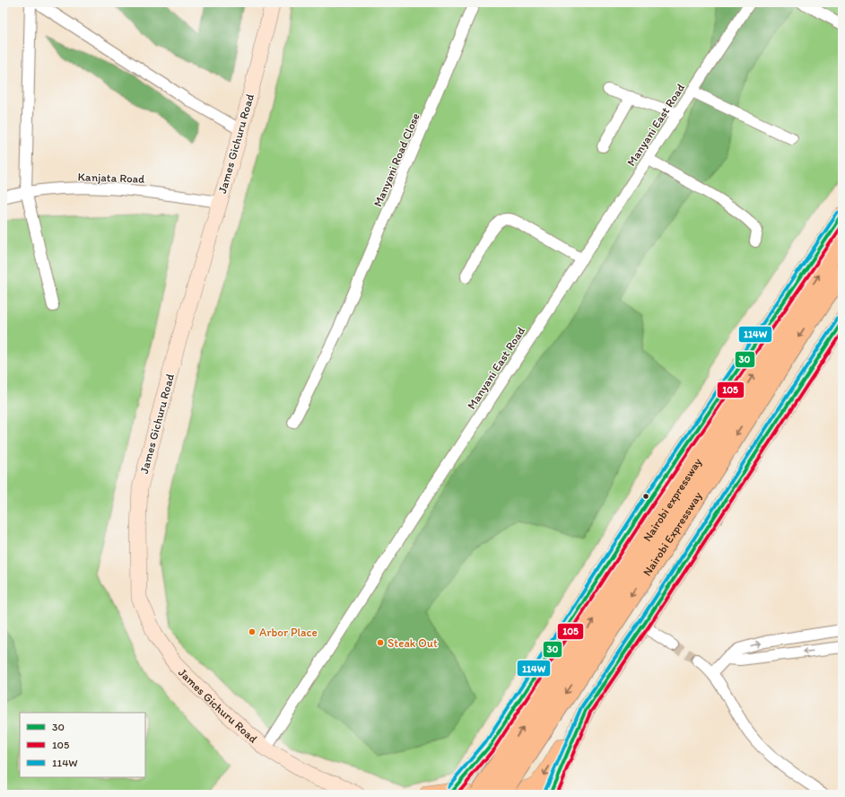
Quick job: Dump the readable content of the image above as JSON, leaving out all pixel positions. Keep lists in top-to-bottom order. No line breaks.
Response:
{"streets":{"highway":["Nairobi expressway","Nairobi Expressway"],"main road":["James Gichuru Road"],"street":["Manyani East Road","Manyani Road Close","Kanjata Road"]},"crossings":[["Manyani East Road","James Gichuru Road"],["James Gichuru Road","Kanjata Road"]],"one_way":["Nairobi expressway","Nairobi Expressway"],"places":["Arbor Place","Steak Out"],"lines":["transit line 114W","transit line 30","transit line 105"],"legend":["30","105","114W"]}
